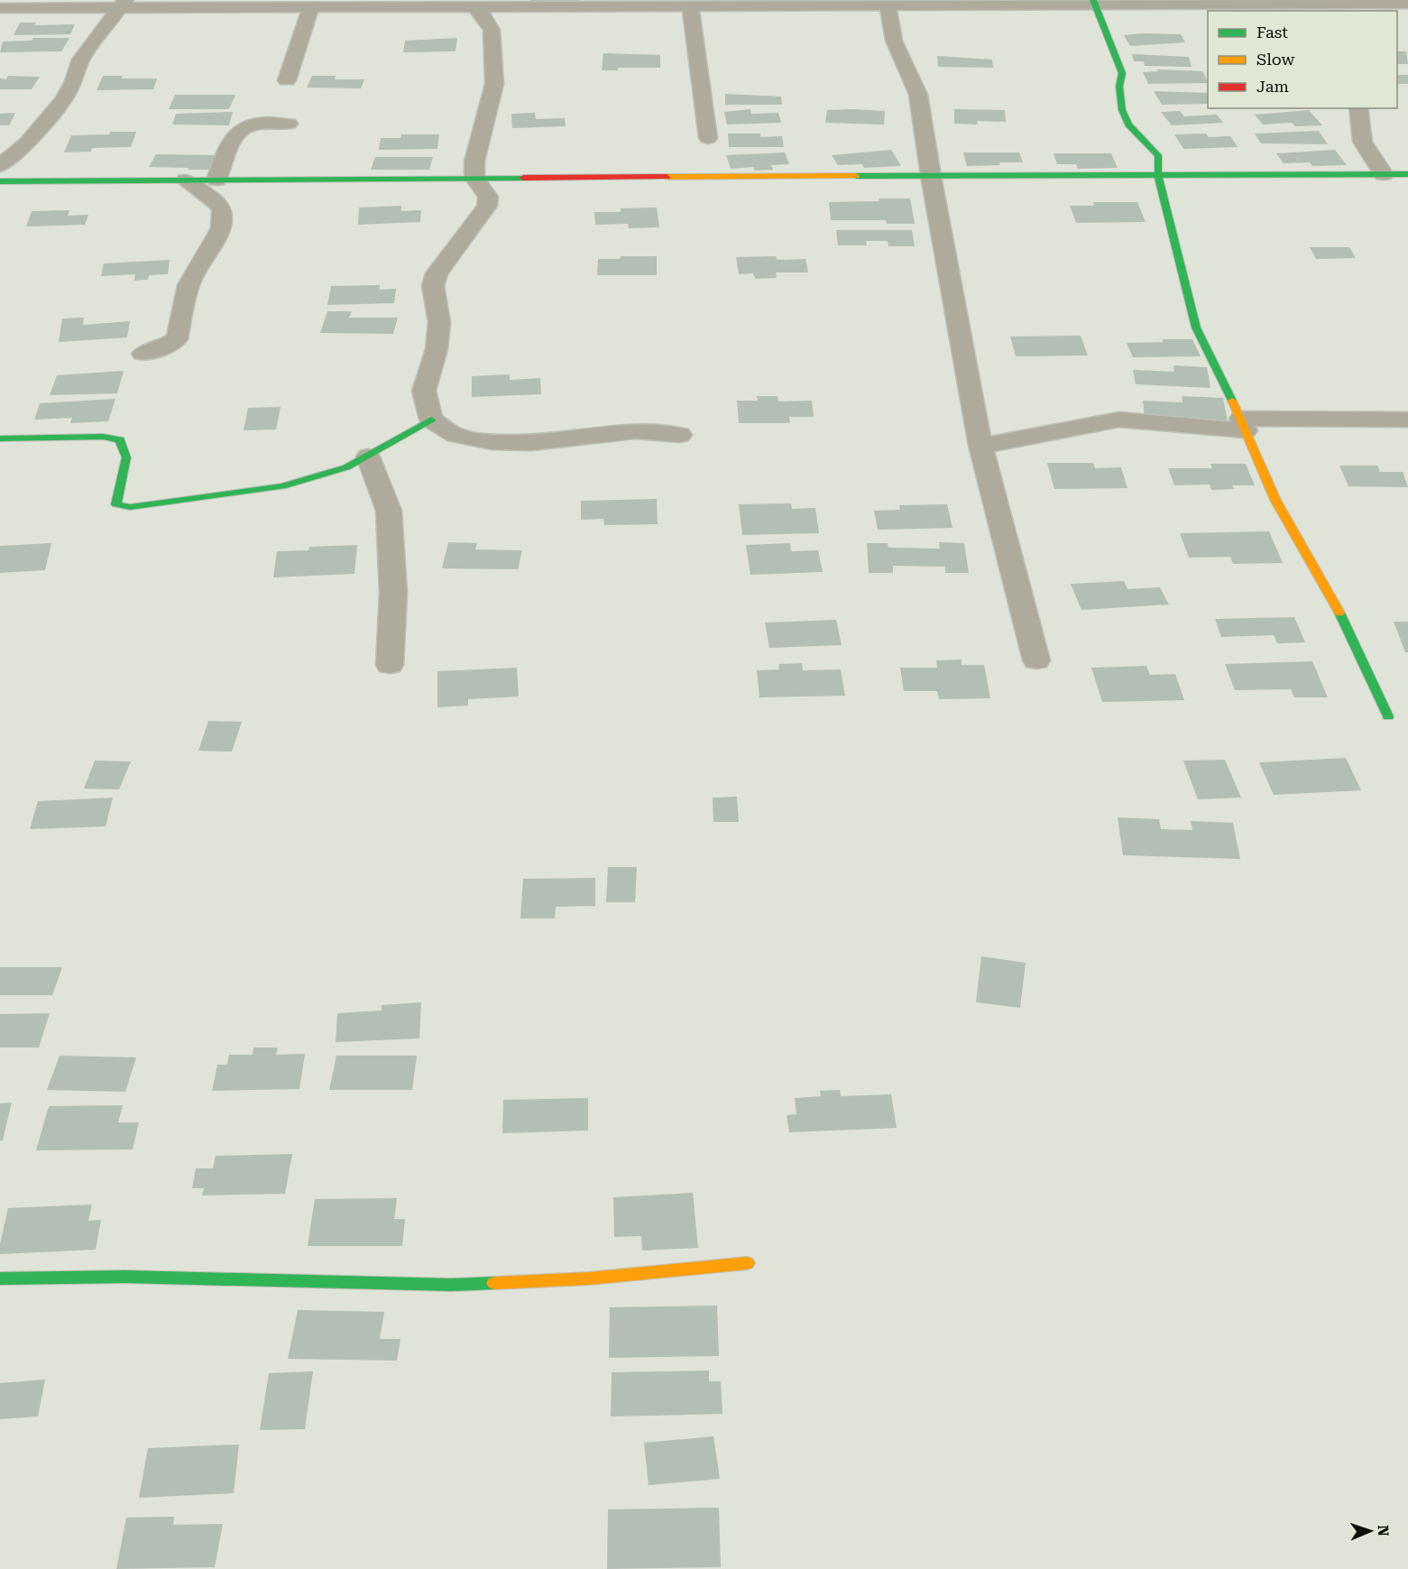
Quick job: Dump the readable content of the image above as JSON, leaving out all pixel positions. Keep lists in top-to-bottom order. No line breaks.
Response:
{"legend":["Fast","Slow","Jam"],"north":"right"}
